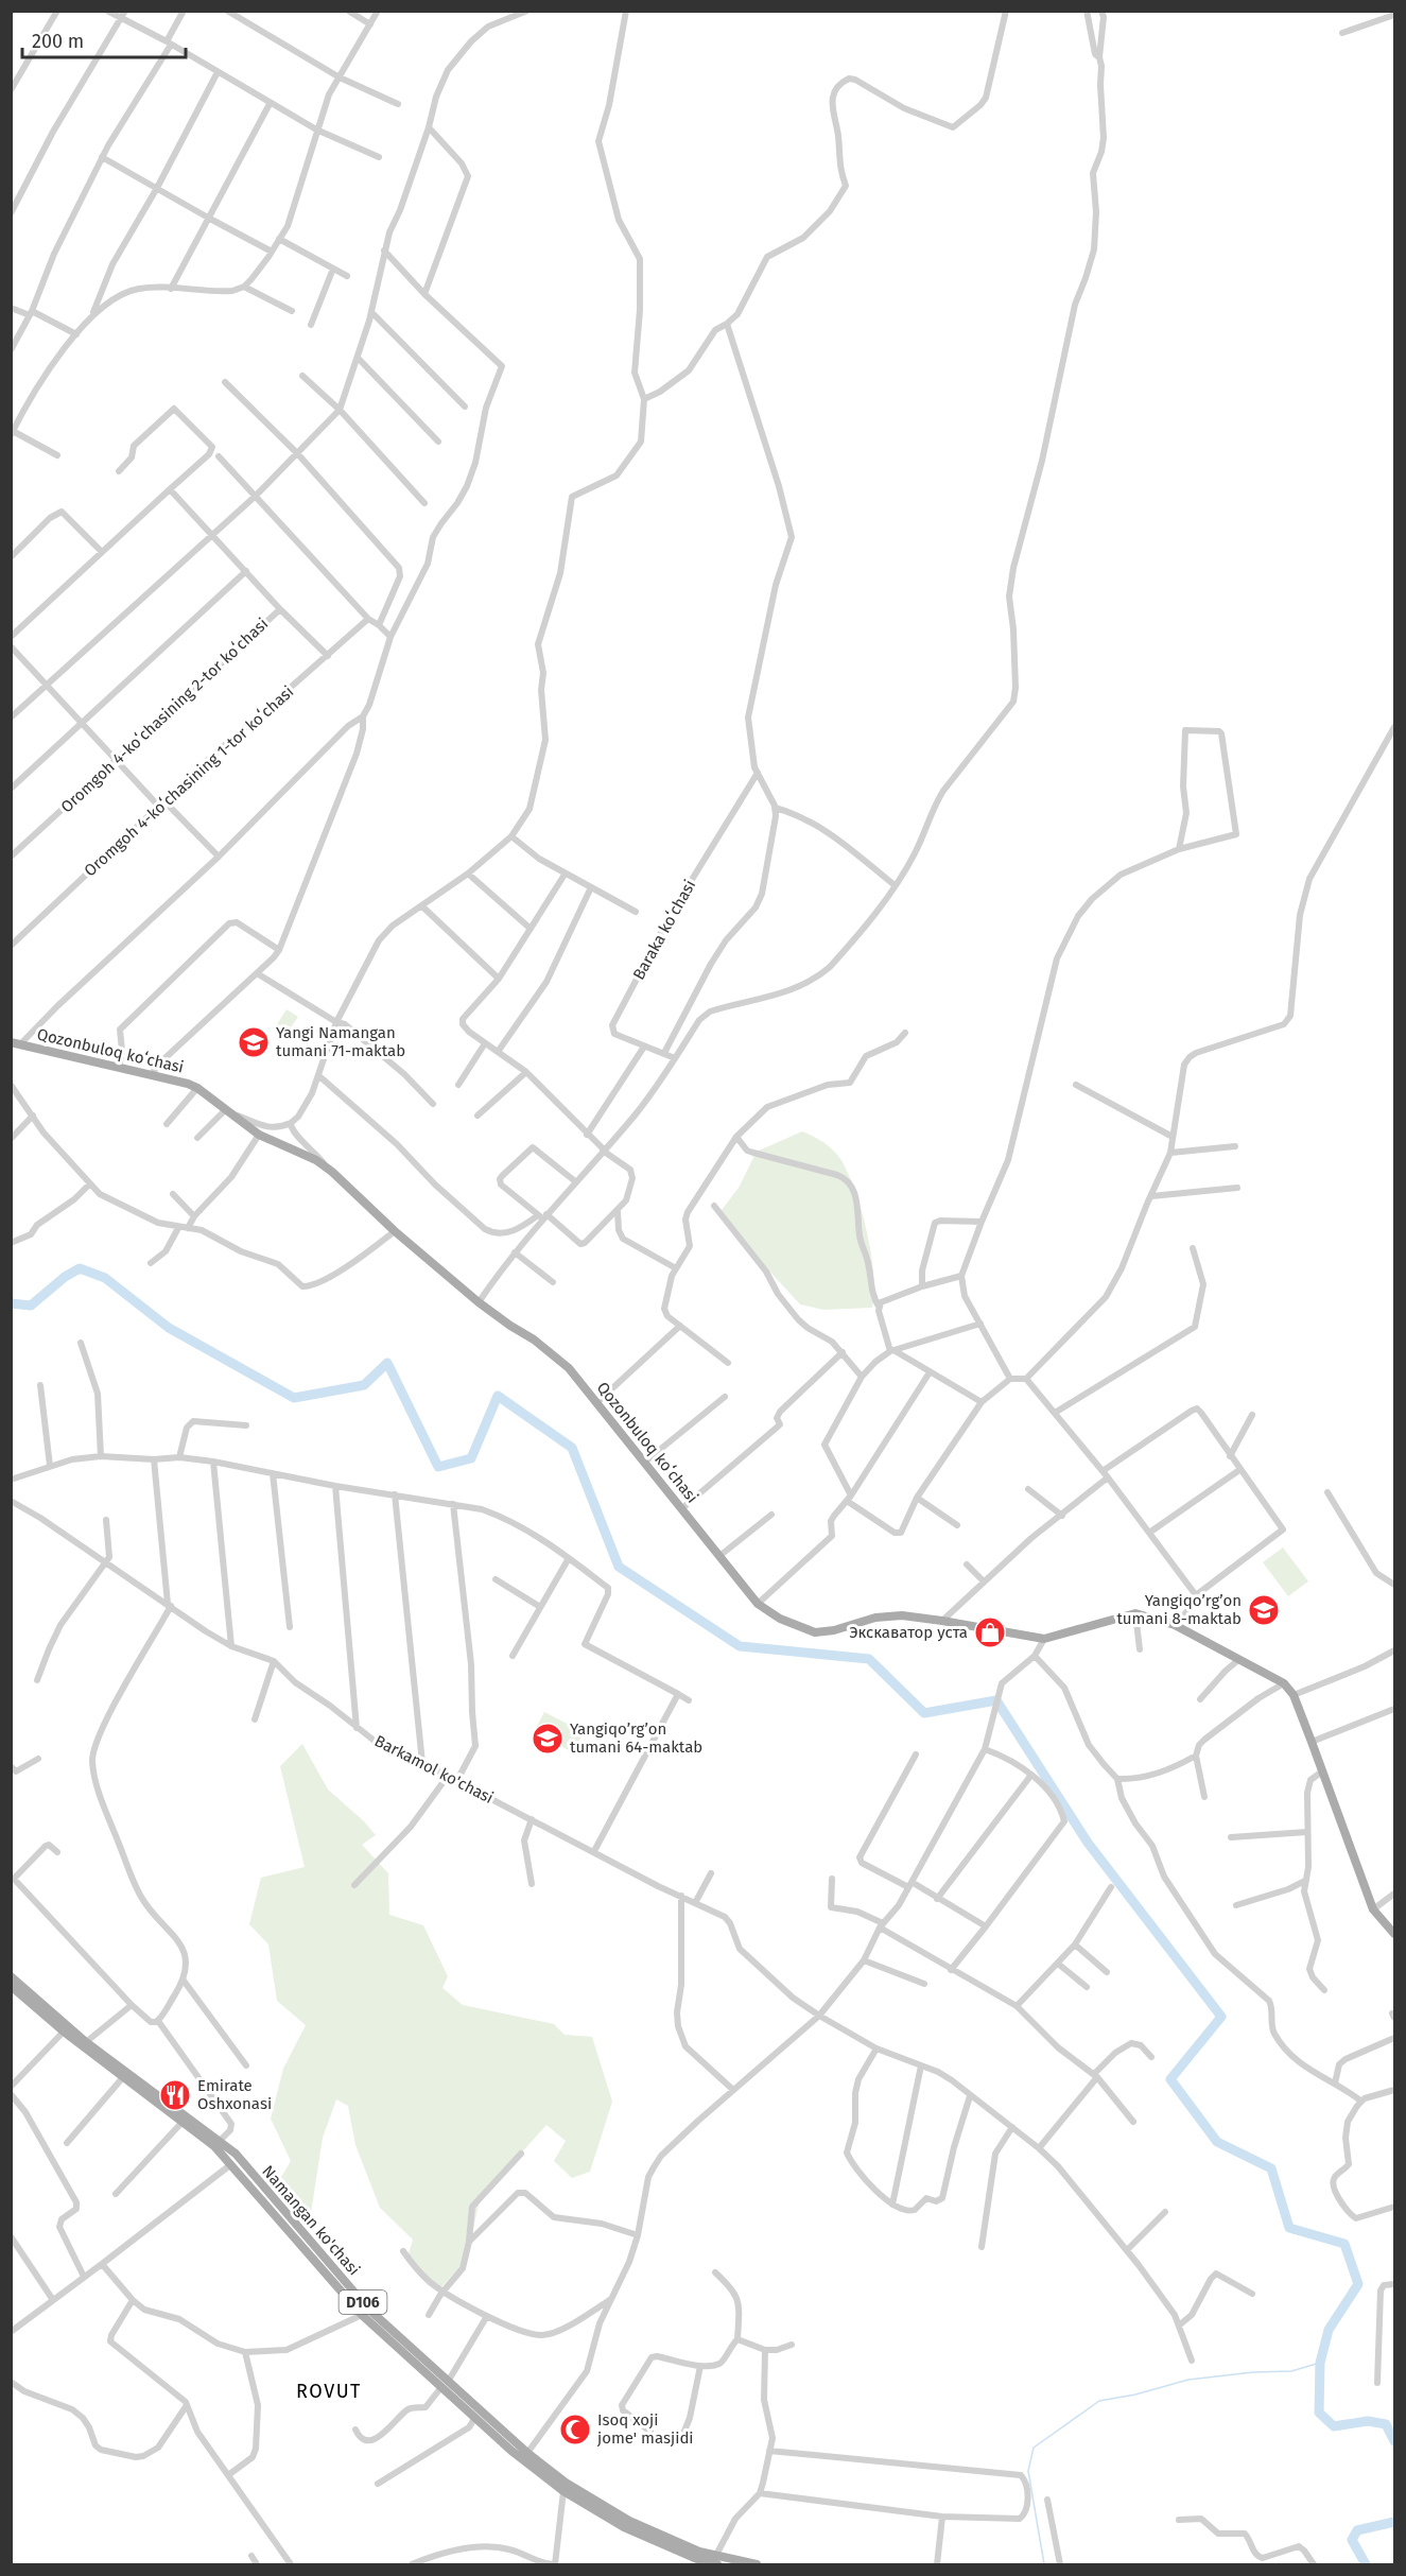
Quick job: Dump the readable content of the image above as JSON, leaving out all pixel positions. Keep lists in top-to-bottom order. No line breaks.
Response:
{"streets":{"main road":["Qozonbuloq koʻchasi","Namangan ko'chasi","D106"],"street":["Oromgoh 4-koʻchasining 2-tor koʻchasi","Oromgoh 4-koʻchasining 1-tor koʻchasi","Baraka koʻchasi","Barkamol ko'chasi"]},"districts":["ROVUT"],"places":{"school or university":["Yangi Namangan tumani 71-maktab","Yangiqo’rg’on tumani 8-maktab","Yangiqo’rg’on tumani 64-maktab"],"shop":["Экскаватор уста"],"restaurant":["Emirate Oshxonasi"],"mosque":["Isoq xoji jome' masjidi"]},"scale_bar":"200 m"}
